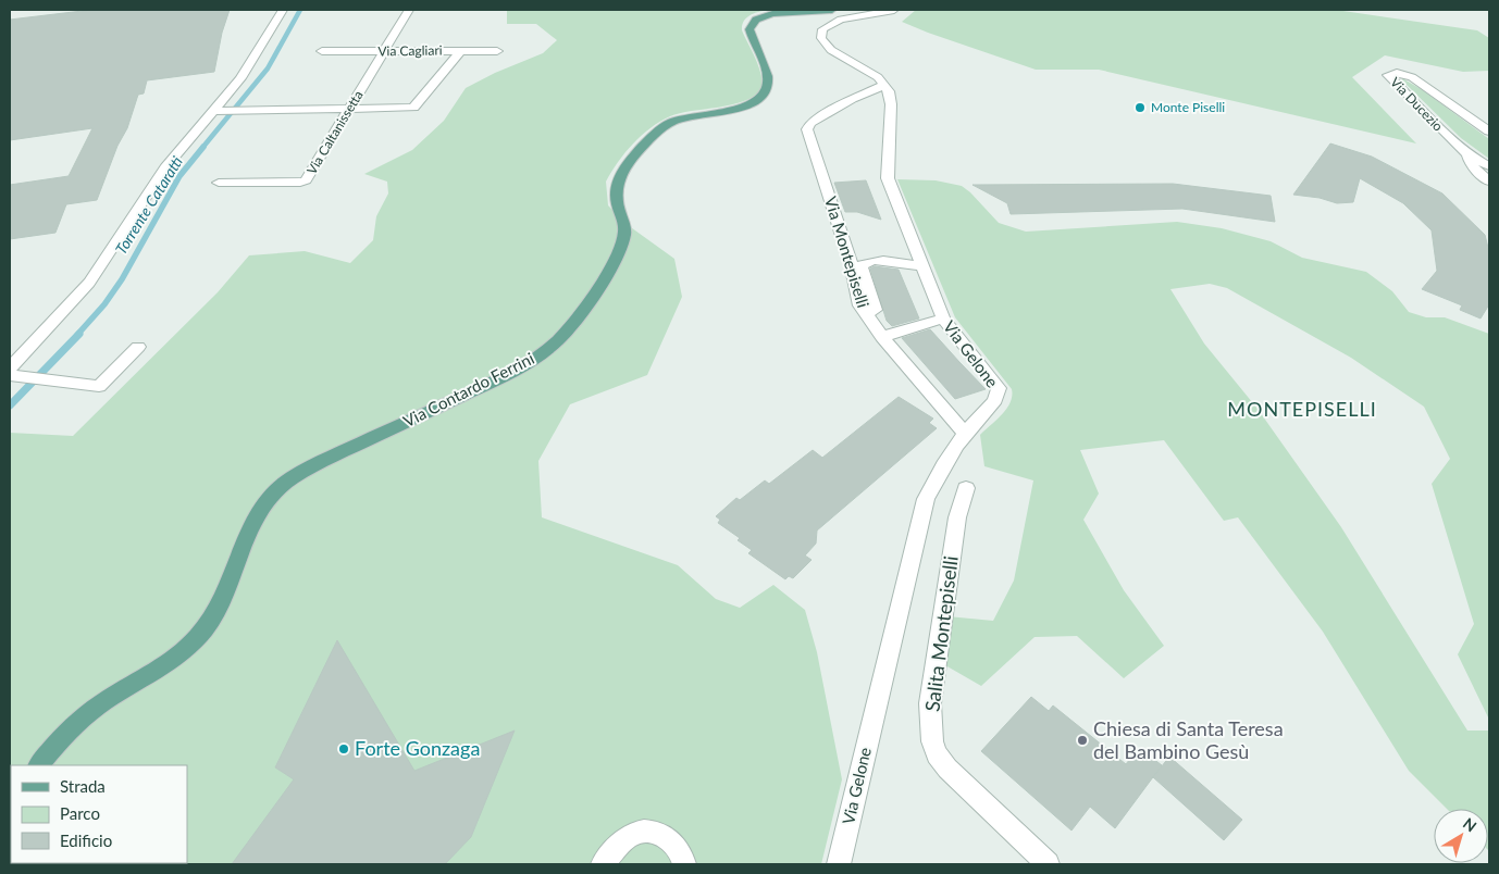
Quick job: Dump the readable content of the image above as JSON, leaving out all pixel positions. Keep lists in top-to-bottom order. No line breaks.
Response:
{"streets":{"main road":["Via Contardo Ferrini"],"street":["Via Cagliari","Via Ducezio","Via Caltanissetta","Via Montepiselli","Via Gelone","Salita Montepiselli"]},"crossings":[["Via Cagliari","Via Caltanissetta"],["Via Montepiselli","Via Gelone"]],"districts":["MONTEPISELLI"],"water":["Torrente Cataratti"],"places":["Monte Piselli","Chiesa di Santa Teresa del Bambino Gesù","Forte Gonzaga"],"legend":["Strada","Parco","Edificio"],"north":"top right"}
